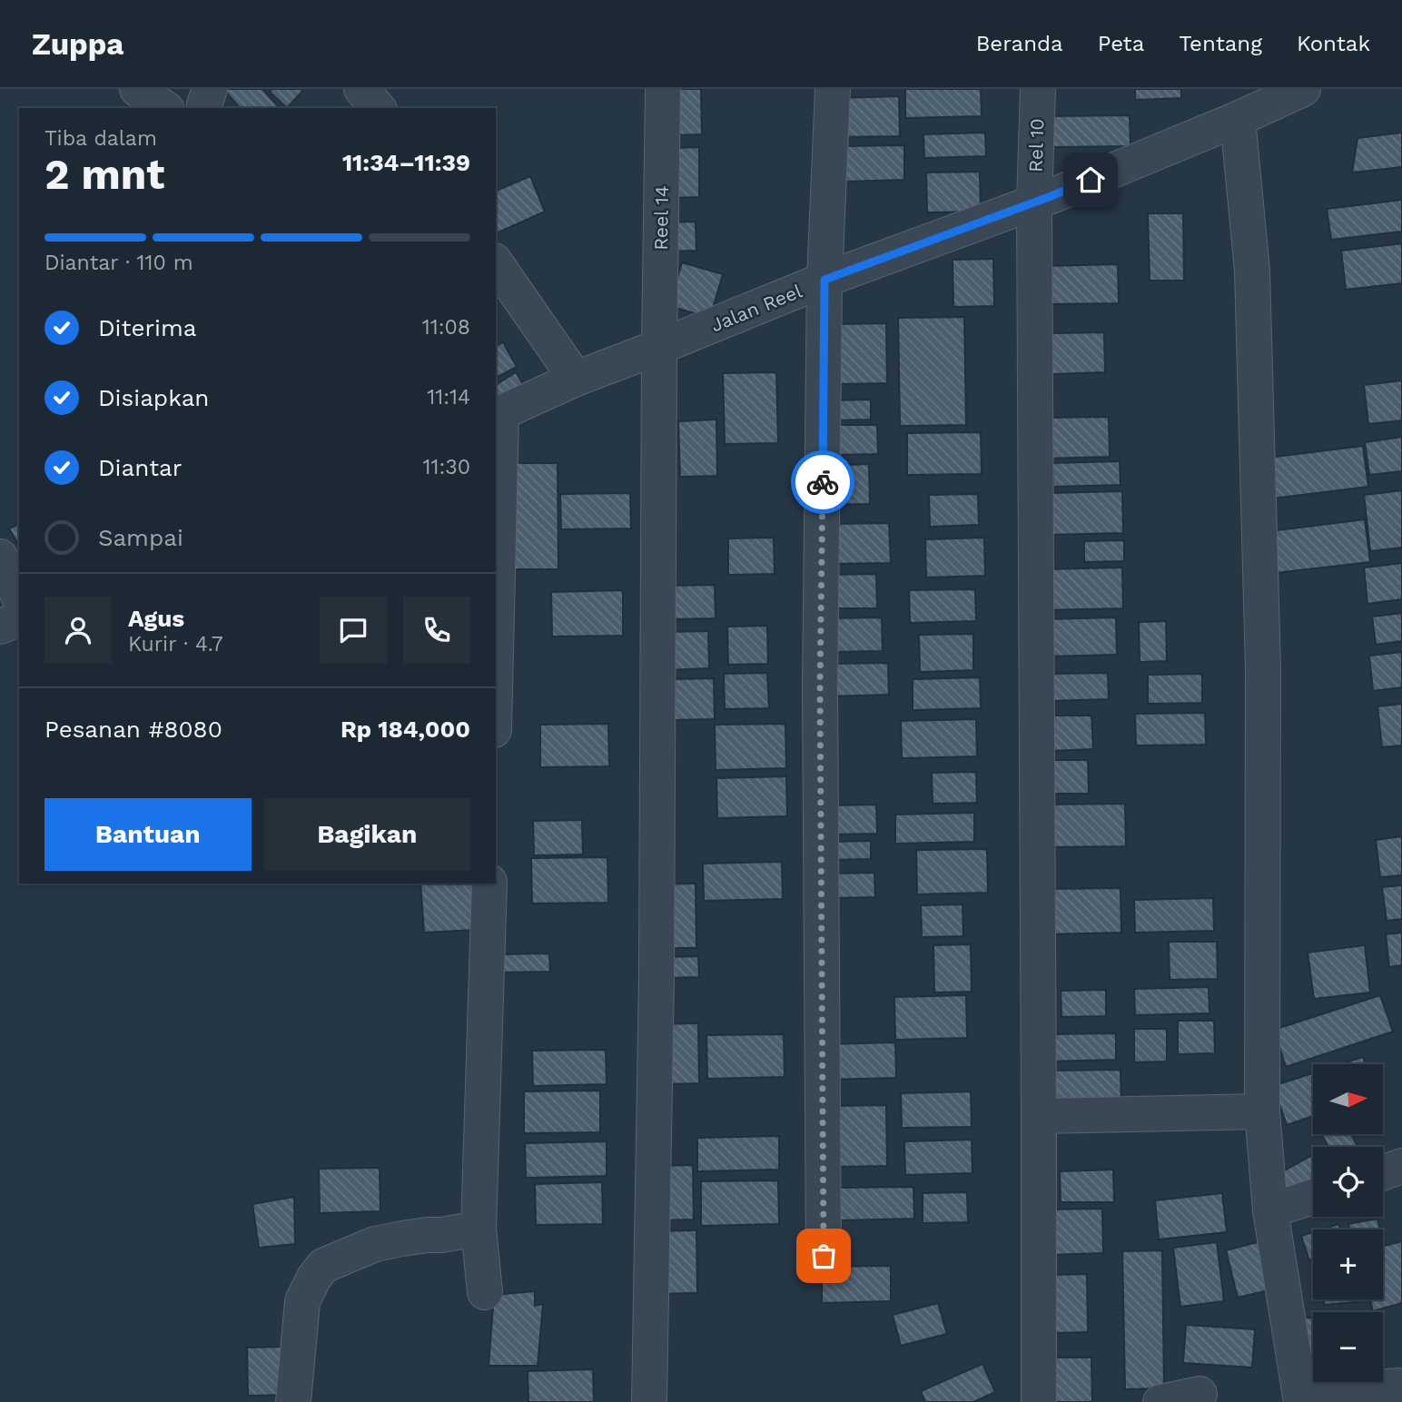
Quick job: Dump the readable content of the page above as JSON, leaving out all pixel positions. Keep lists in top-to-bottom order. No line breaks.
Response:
{"streets":{"street":["Rel 10","Reel 14","Jalan Reel"]},"crossings":[["Rel 10","Jalan Reel"],["Reel 14","Jalan Reel"]],"north":"right","page":{"header":"Zuppa","nav":["Beranda","Peta","Tentang","Kontak"],"heading":["2 mnt","Tiba dalam","11:34–11:39"],"panel":["Agus","Kurir · 4.7","Pesanan #8080","Rp 184,000"],"bar":"Diantar · 110 m","list":[["Diterima","11:08"],["Disiapkan","11:14"],["Diantar","11:30"],"Sampai"],"buttons":["Bantuan","Bagikan"],"map_buttons":["+","−"]}}
